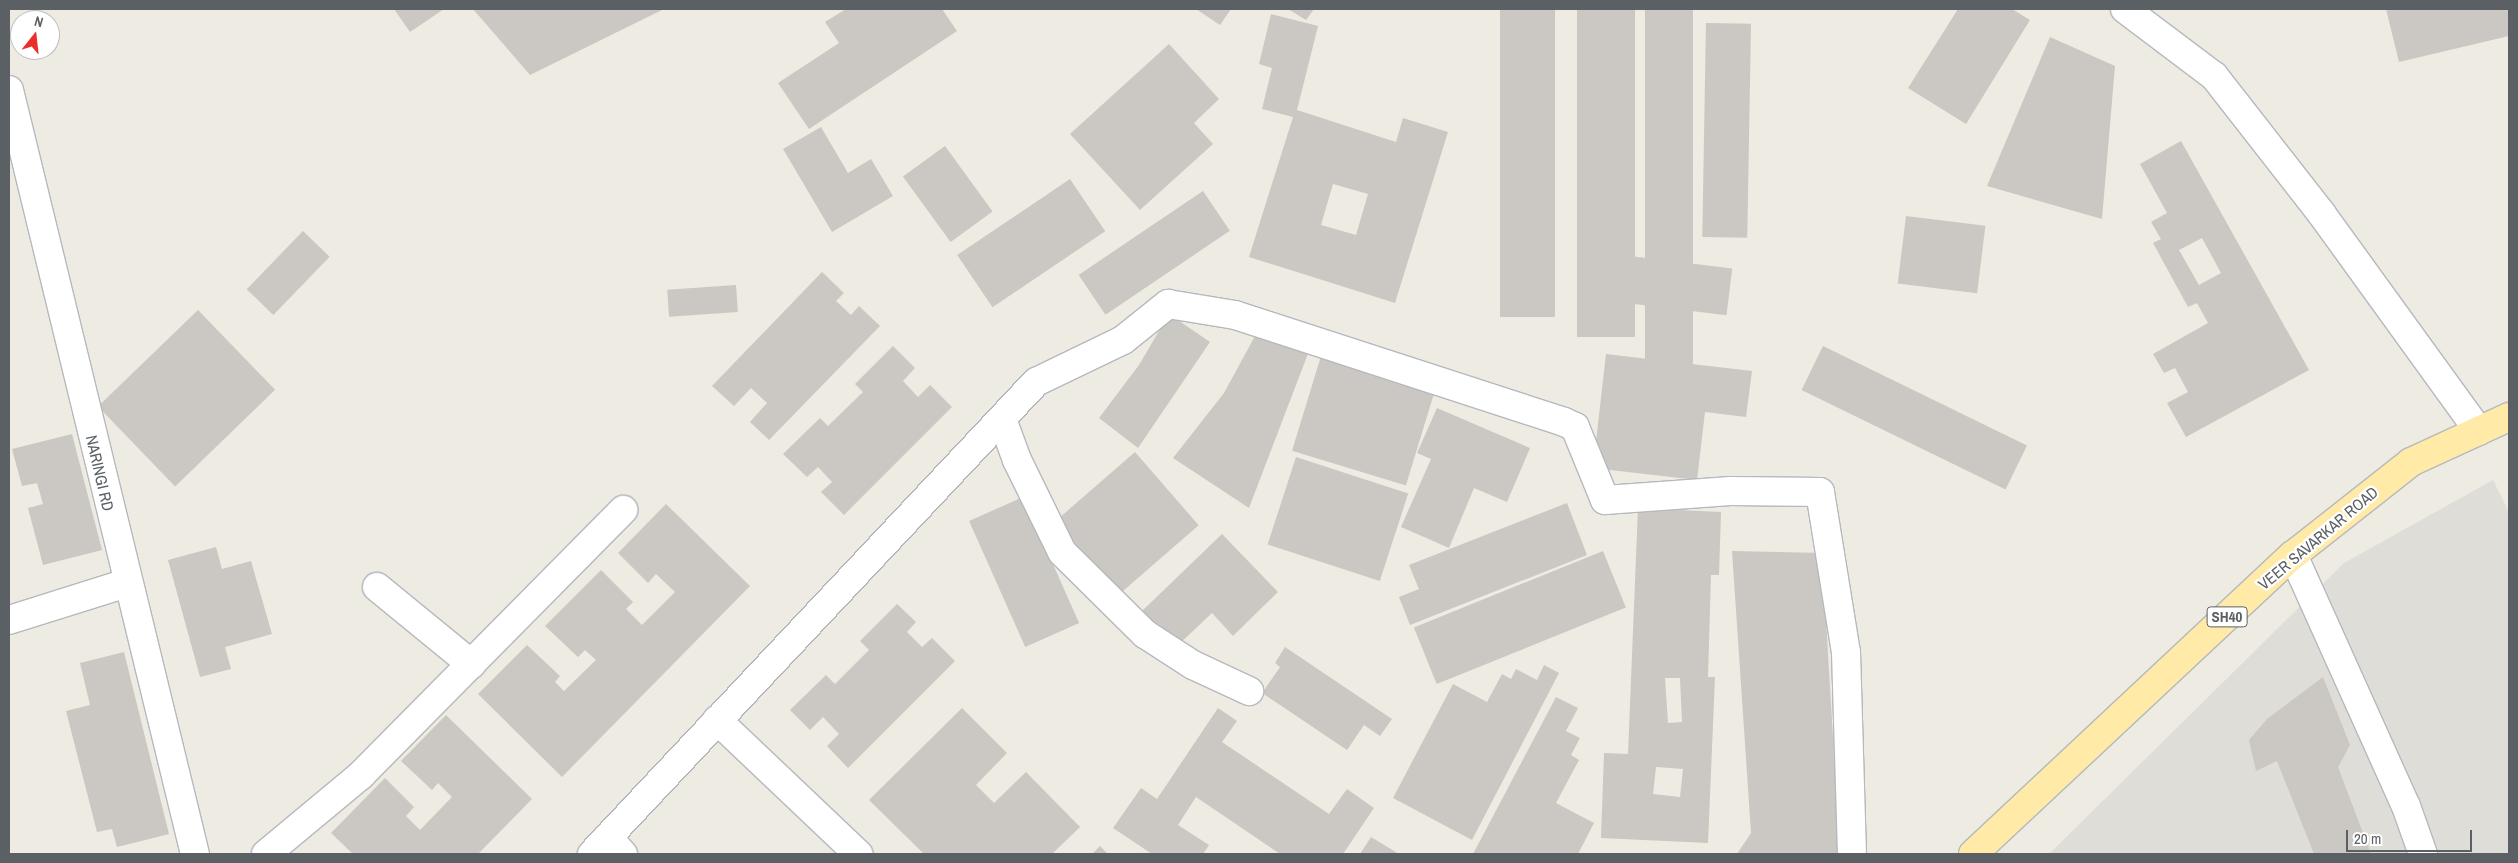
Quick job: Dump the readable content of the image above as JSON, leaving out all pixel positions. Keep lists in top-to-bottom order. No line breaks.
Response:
{"streets":{"main road":["VEER SAVARKAR ROAD","SH40"],"street":["NARINGI RD"]},"scale_bar":"20 m","north":"top"}
